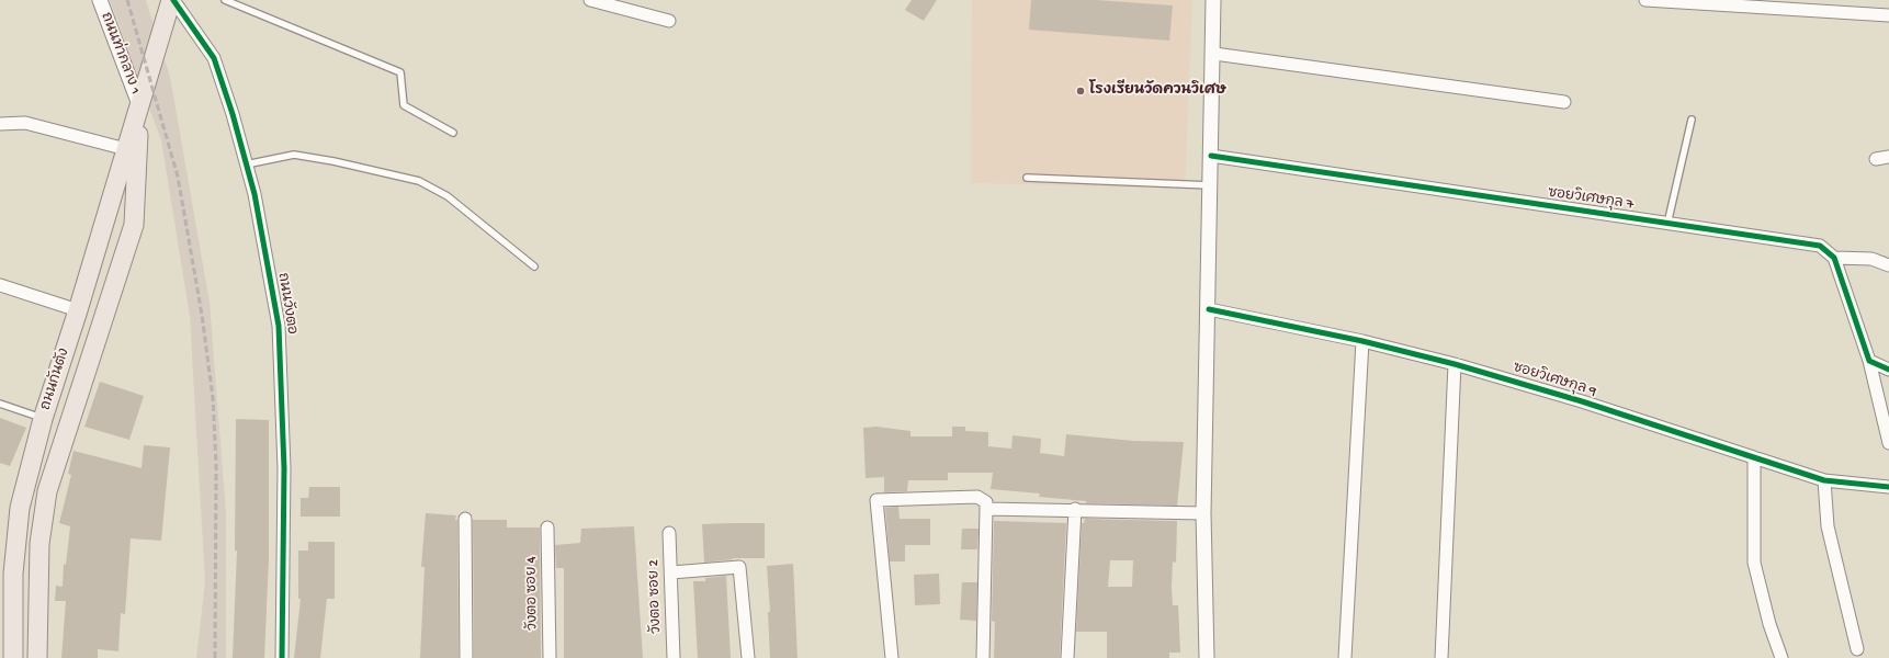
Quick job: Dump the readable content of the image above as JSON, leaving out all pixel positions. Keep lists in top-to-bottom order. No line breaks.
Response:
{"streets":{"main road":["ถนนกันตัง"],"street":["ถนนท่ากลาง 1","ซอยวิเศษกุล 7","ถนนวังตอ","ซอยวิเศษกุล 9","วังตอ ซอย 4","วังตอ ซอย 2"]},"crossings":[["ถนนท่ากลาง 1","ถนนกันตัง"],["ถนนวังตอ","ถนนกันตัง"]],"places":["โรงเรียนวัดควนวิเศษ"]}
